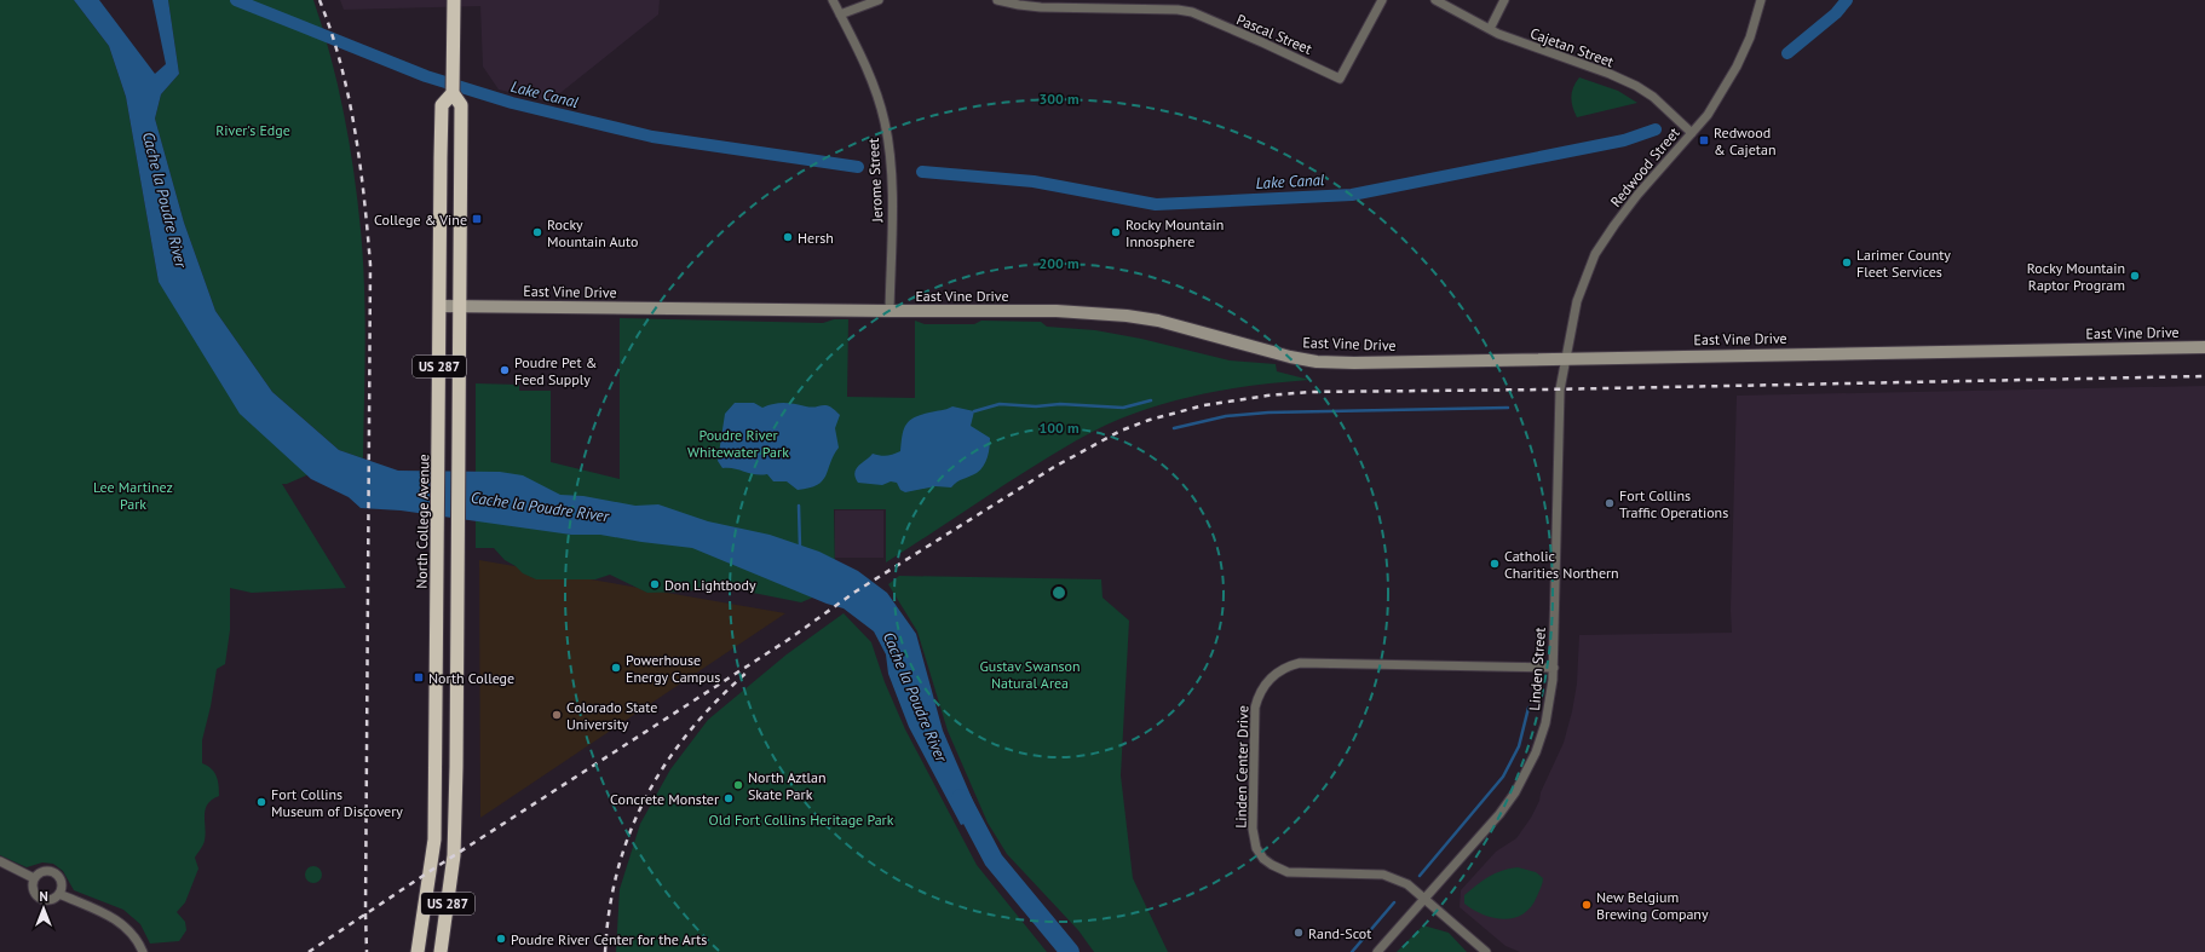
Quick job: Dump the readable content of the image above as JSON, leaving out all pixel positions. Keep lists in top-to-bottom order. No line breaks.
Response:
{"streets":{"highway":["US 287","North College Avenue"],"main road":["East Vine Drive"],"street":["Pascal Street","Cajetan Street","Redwood Street","Jerome Street","Linden Street","Linden Center Drive"]},"crossings":[["Cajetan Street","Redwood Street"],["Redwood Street","East Vine Drive"],["Redwood Street","Linden Street"],["Jerome Street","East Vine Drive"],["East Vine Drive","North College Avenue"],["East Vine Drive","Linden Street"],["Linden Street","Linden Center Drive"]],"water":["Lake Canal","Cache la Poudre River"],"parks":["River's Edge","Poudre River Whitewater Park","Lee Martinez Park","Gustav Swanson Natural Area","Old Fort Collins Heritage Park"],"places":{"transit":["Redwood & Cajetan","College & Vine","North College"],"other":["Rocky Mountain Auto","Rocky Mountain Innosphere","Hersh","Larimer County Fleet Services","Rocky Mountain Raptor Program","Poudre Pet & Feed Supply","Fort Collins Traffic Operations","Catholic Charities Northern","Don Lightbody","Powerhouse Energy Campus","Colorado State University","North Aztlan Skate Park","Concrete Monster","Fort Collins Museum of Discovery","New Belgium Brewing Company","Rand-Scot","Poudre River Center for the Arts"]},"north":"top","rings":["300 m","200 m","100 m"]}
